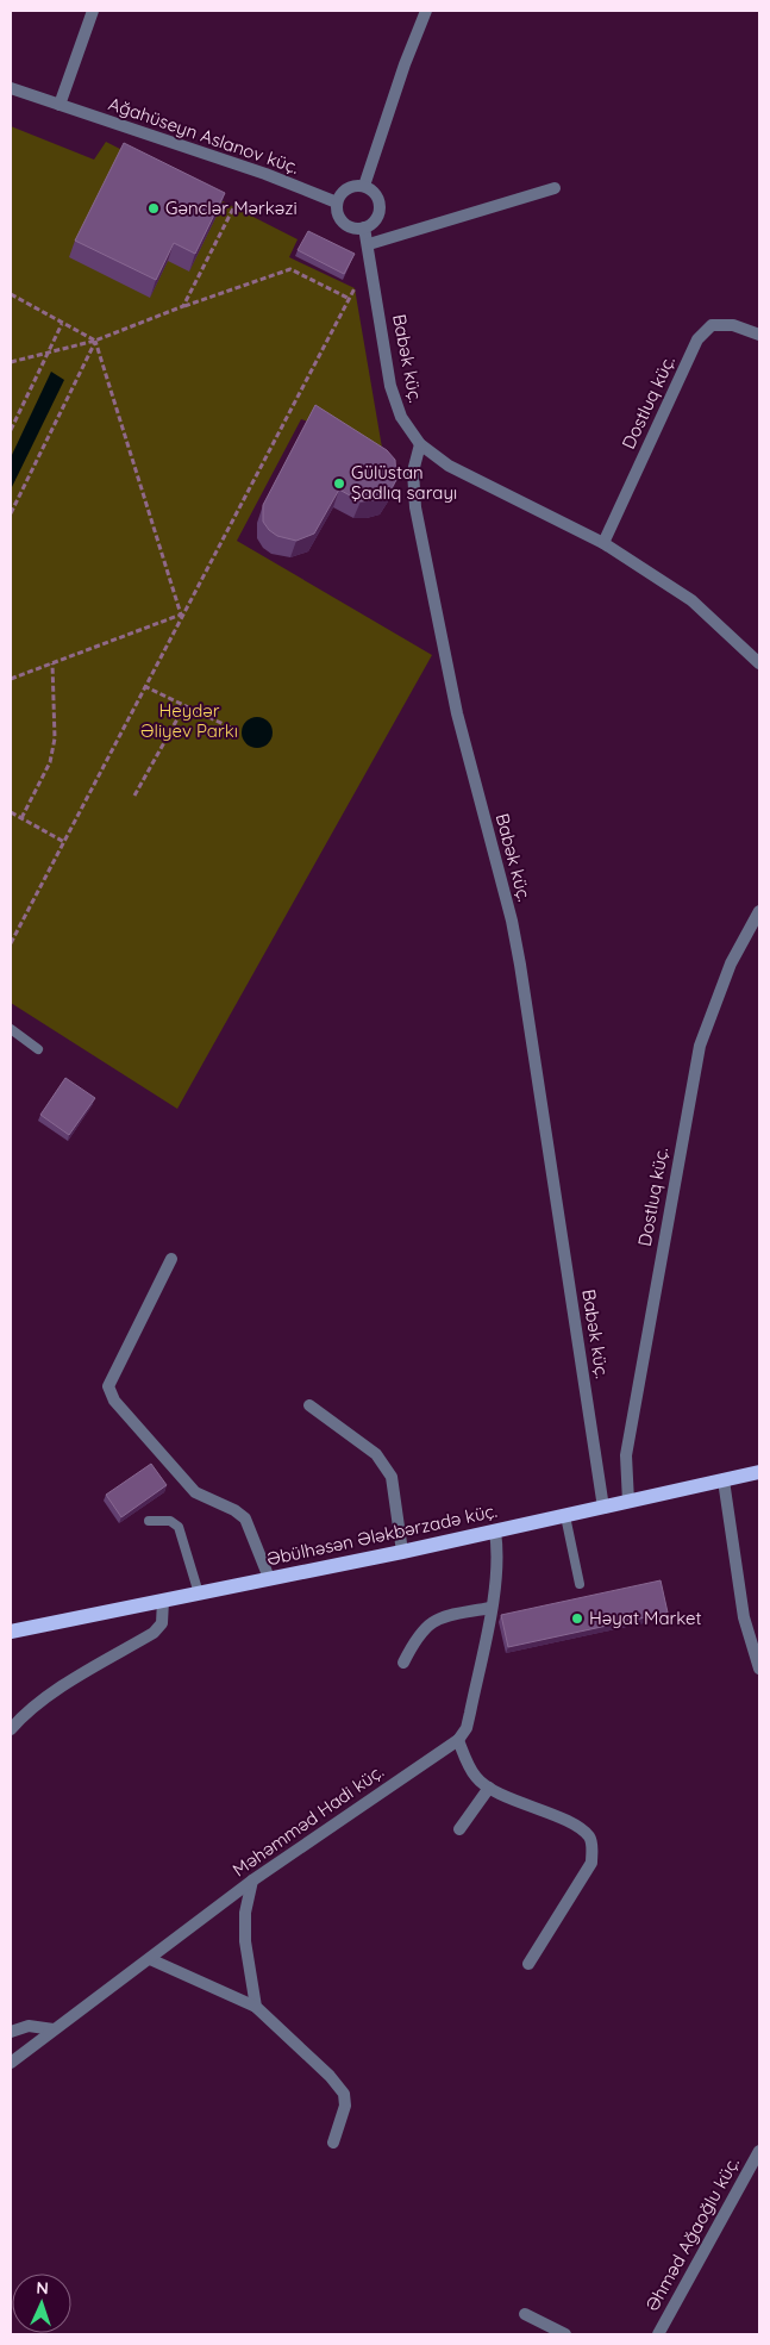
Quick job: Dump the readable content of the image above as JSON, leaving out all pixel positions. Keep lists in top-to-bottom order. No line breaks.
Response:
{"streets":{"main road":["Əbülhəsən Ələkbərzadə küç."],"street":["Ağahüseyn Aslanov küç.","Babək küç.","Dostluq küç.","Məhəmməd Hadi küç.","Əhməd Ağaoğlu küç."]},"crossings":[["Ağahüseyn Aslanov küç.","Babək küç."],["Babək küç.","Əbülhəsən Ələkbərzadə küç."],["Dostluq küç.","Əbülhəsən Ələkbərzadə küç."],["Əbülhəsən Ələkbərzadə küç.","Məhəmməd Hadi küç."]],"parks":["Heydər Əliyev Parkı"],"places":["Gənclər Mərkəzi","Gülüstan Şadlıq sarayı","Həyat Market"],"north":"top"}
